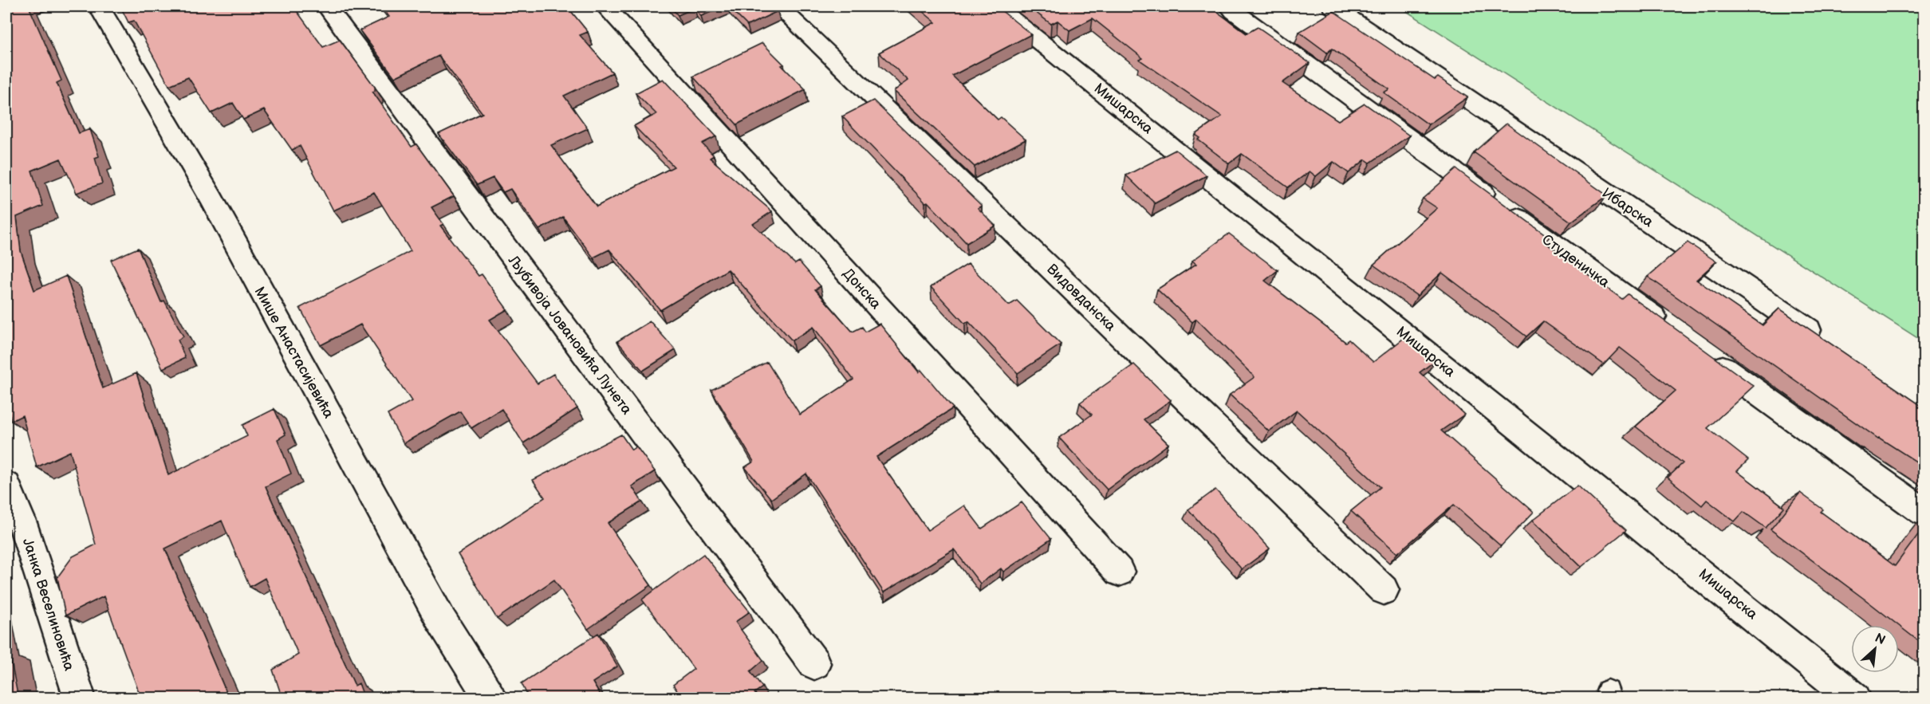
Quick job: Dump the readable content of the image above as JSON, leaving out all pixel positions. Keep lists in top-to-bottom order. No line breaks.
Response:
{"streets":{"street":["Мишарска","Ибарска","Студеничка","Донска","Видовданска","Љубивоја Јовановића Лунета","Мише Анастасијевића","Јанка Веселиновића"]},"north":"top right"}
